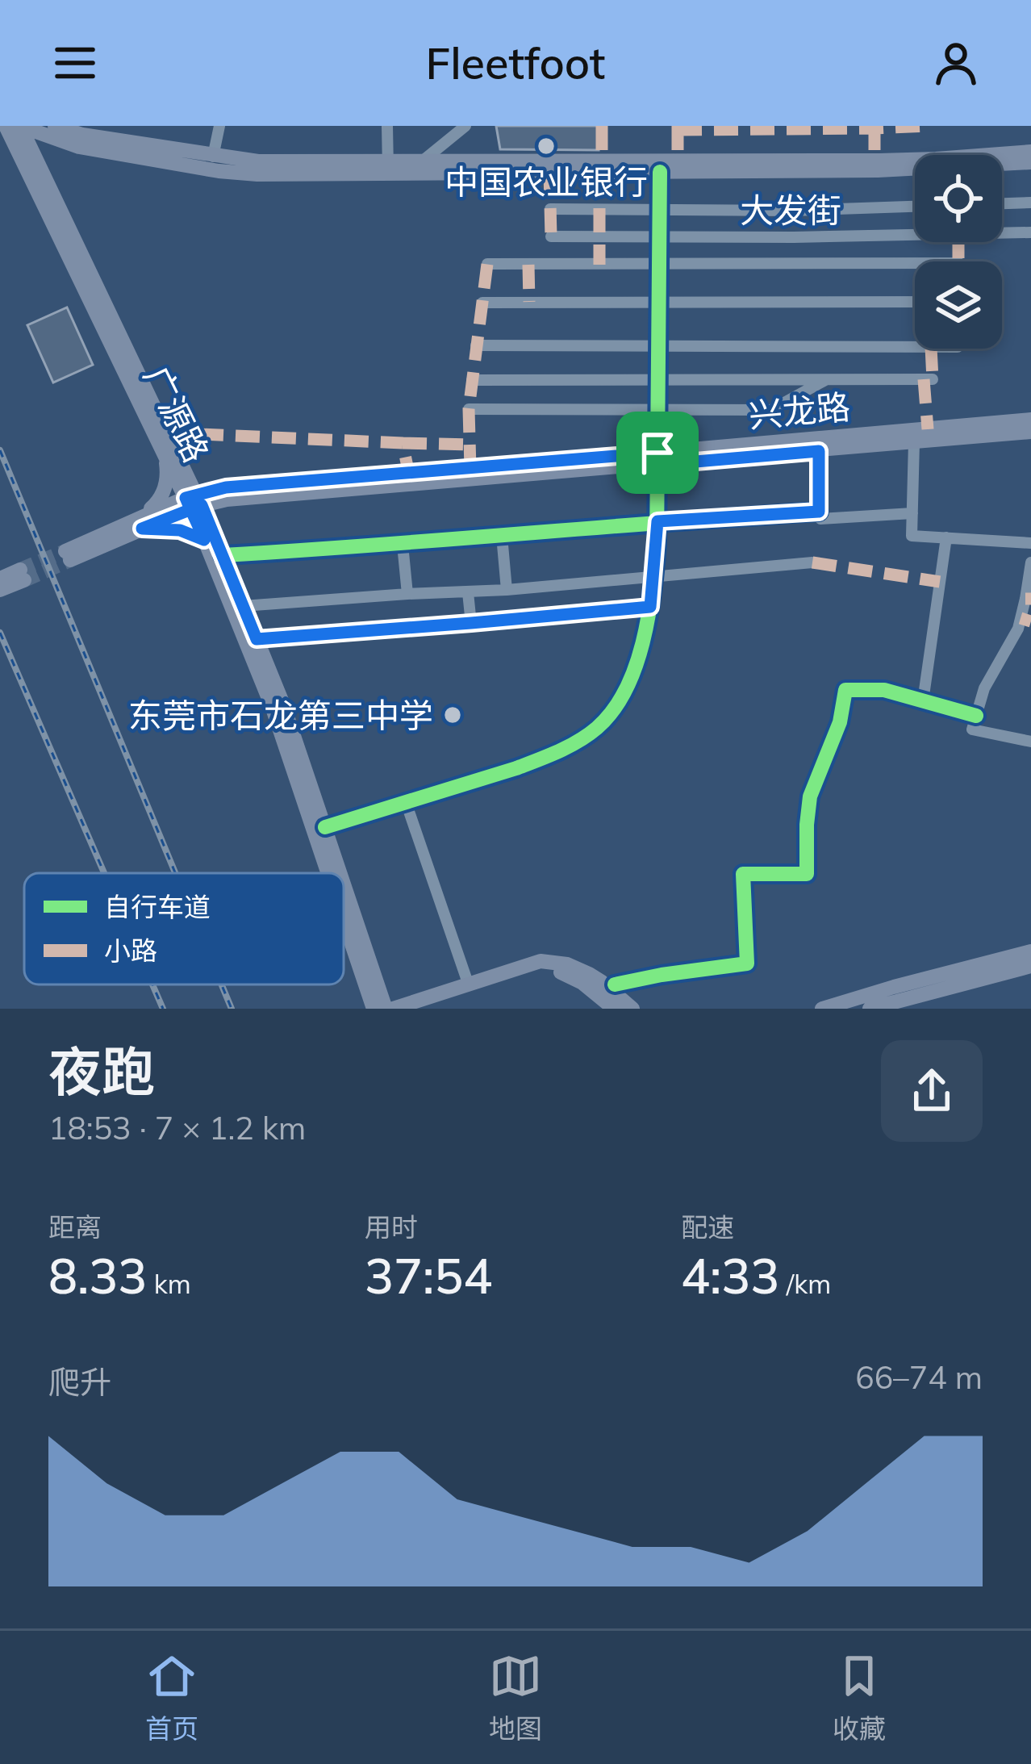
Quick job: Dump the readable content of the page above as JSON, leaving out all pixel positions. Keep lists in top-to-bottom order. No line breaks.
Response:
{"streets":{"main road":["兴龙路","广源路"],"street":["大发街"]},"crossings":[["兴龙路","广源路"]],"places":["中国农业银行","东莞市石龙第三中学"],"legend":["自行车道","小路"],"page":{"header":"Fleetfoot","heading":["夜跑","18:53 · 7 × 1.2 km"],"stats":[["距离","8.33 km"],["用时","37:54"],["配速","4:33 /km"]],"chart":["爬升","66–74 m"],"tabs":["首页","地图","收藏"]}}
